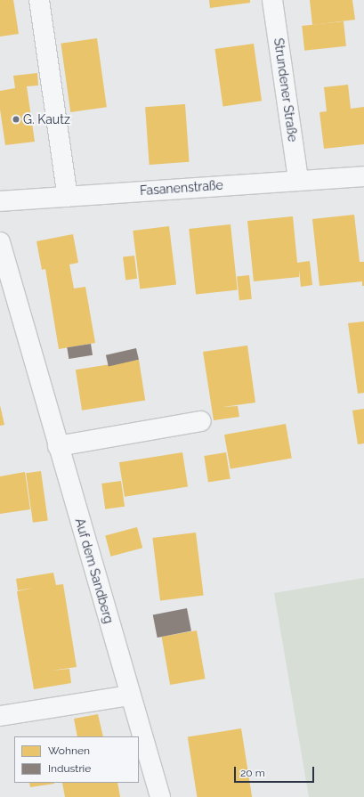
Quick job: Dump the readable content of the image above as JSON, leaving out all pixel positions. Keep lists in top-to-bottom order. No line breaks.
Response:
{"streets":{"street":["Strundener Straße","Fasanenstraße","Auf dem Sandberg"]},"crossings":[["Strundener Straße","Fasanenstraße"]],"places":["G. Kautz"],"legend":["Wohnen","Industrie"],"scale_bar":"20 m"}
